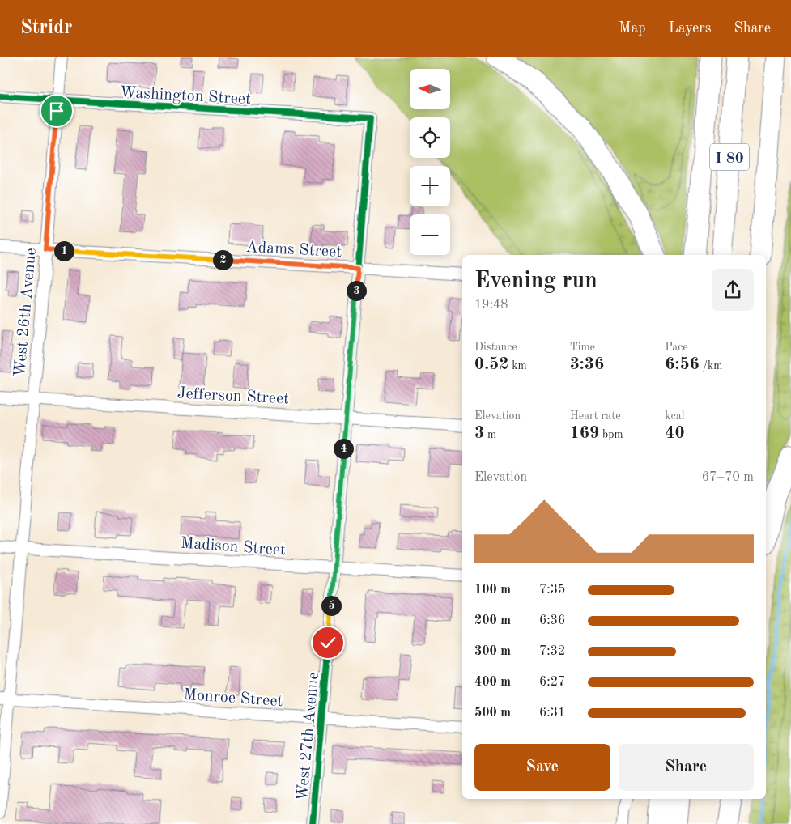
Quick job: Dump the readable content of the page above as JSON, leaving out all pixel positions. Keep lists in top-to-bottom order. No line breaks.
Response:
{"streets":{"highway":["I 80"],"street":["Washington Street","Adams Street","West 26th Avenue","Jefferson Street","Madison Street","Monroe Street","West 27th Avenue"]},"crossings":[["Washington Street","West 26th Avenue"],["Washington Street","West 27th Avenue"],["Adams Street","West 26th Avenue"],["Adams Street","West 27th Avenue"],["West 26th Avenue","Jefferson Street"],["West 26th Avenue","Madison Street"],["West 26th Avenue","Monroe Street"],["Jefferson Street","West 27th Avenue"],["Madison Street","West 27th Avenue"],["Monroe Street","West 27th Avenue"]],"north":"left","page":{"header":"Stridr","nav":["Map","Layers","Share"],"map_buttons":["+","−"],"pins":["1","2","3","4","5"],"heading":["Evening run","19:48"],"stats":[["Distance","0.52 km"],["Time","3:36"],["Pace","6:56 /km"],["Elevation","3 m"],["Heart rate","169 bpm"],["kcal","40"]],"chart":["Elevation","67–70 m"],"list":[{"name":"100 m","note":"7:35"},{"name":"200 m","note":"6:36"},{"name":"300 m","note":"7:32"},{"name":"400 m","note":"6:27"},{"name":"500 m","note":"6:31"}],"buttons":["Save","Share"]}}
